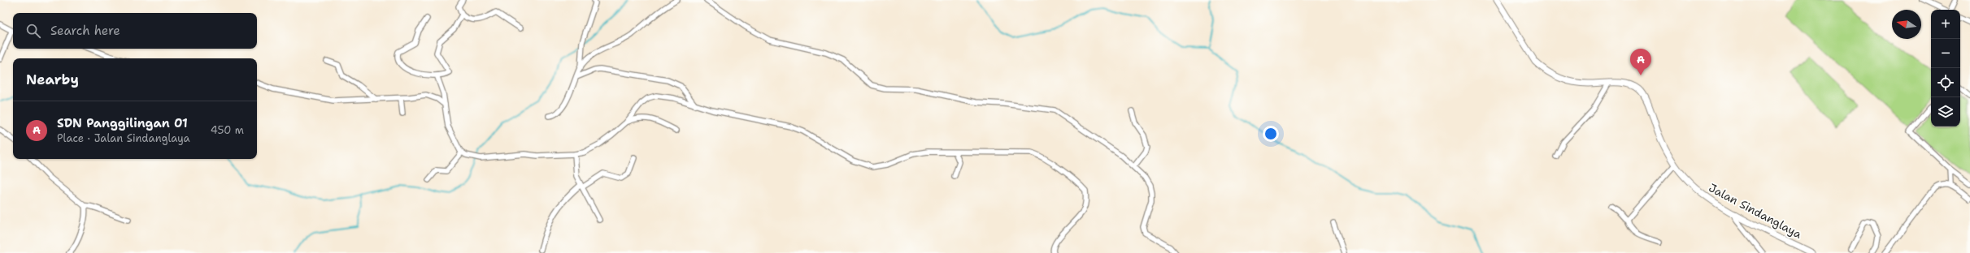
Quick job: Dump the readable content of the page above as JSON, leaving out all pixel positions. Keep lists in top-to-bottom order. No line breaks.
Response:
{"streets":{"street":["Jalan Sindanglaya"]},"north":"left","page":{"map_buttons":["+","−"],"search":"Search here","pins":"A","heading":"Nearby","list":[{"mark":"A","name":"SDN Panggilingan 01","note":"Place · Jalan Sindanglaya","value":"450 m"}]}}
